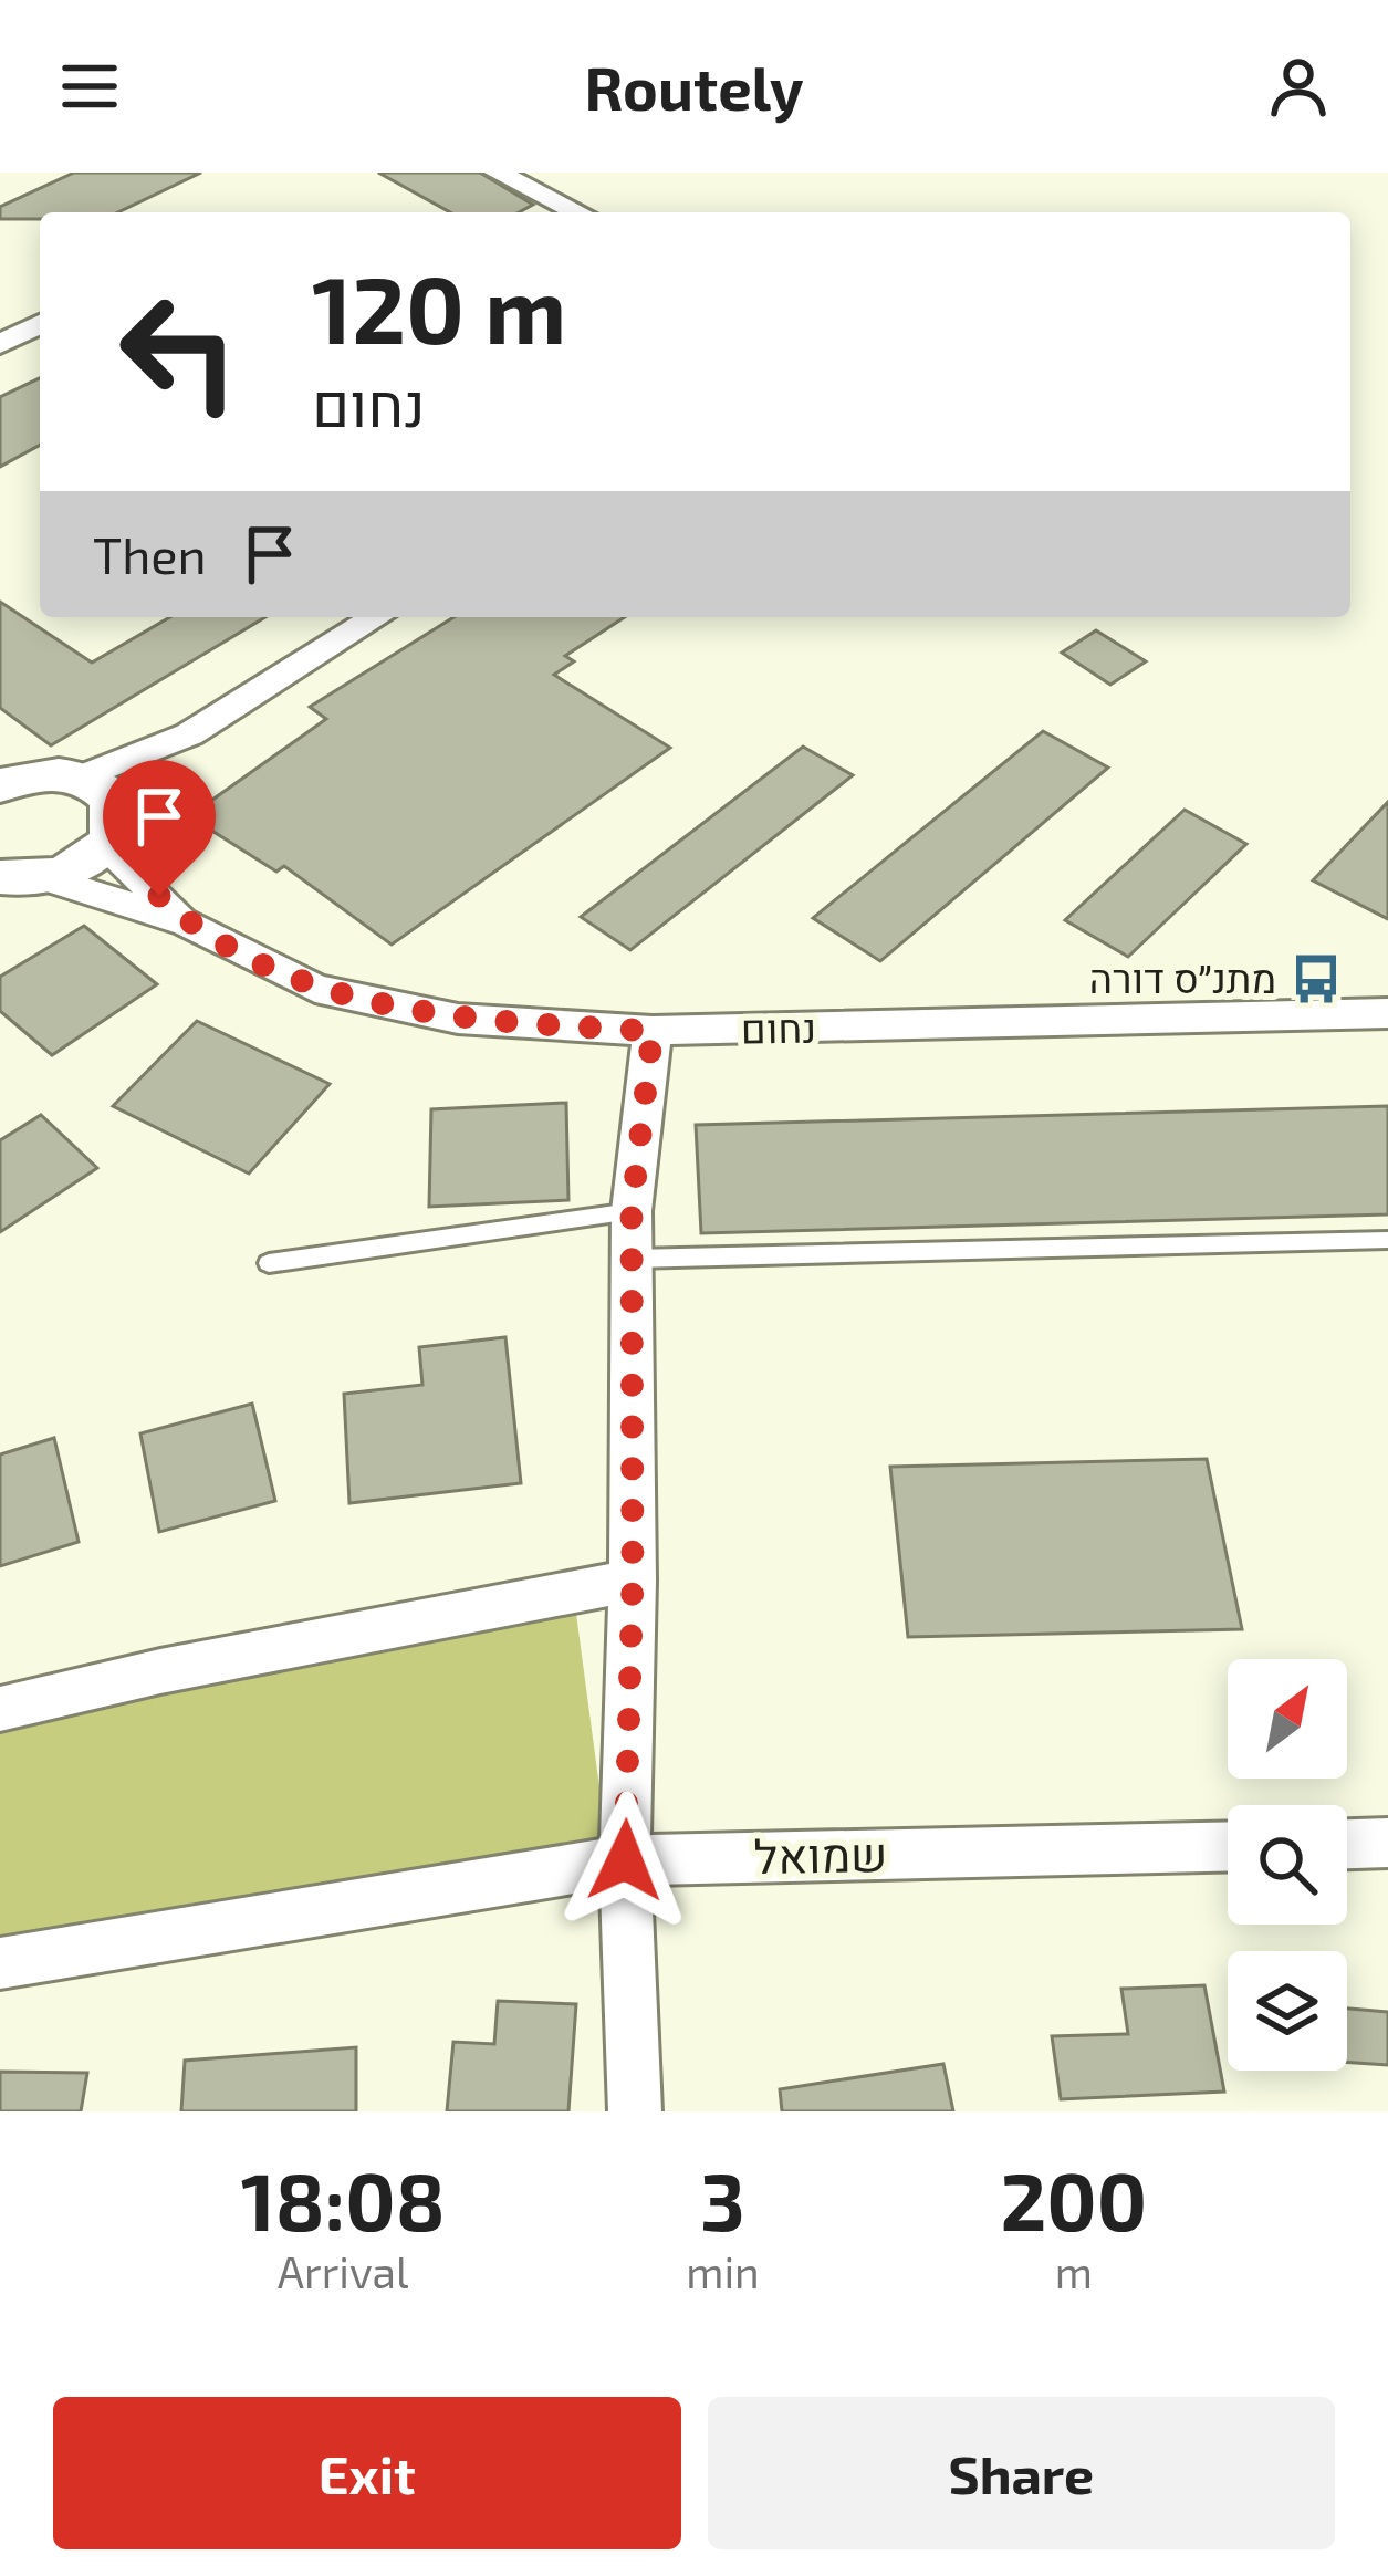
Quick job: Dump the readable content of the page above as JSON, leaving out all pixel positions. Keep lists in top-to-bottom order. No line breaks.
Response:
{"streets":{"street":["נחום","שמואל"]},"places":{"bus stop":["מתנ״ס דורה"]},"north":"top right","page":{"header":"Routely","turn":["120 m","נחום"],"then":"Then","eta":["18:08","Arrival","3","min","200","m"],"buttons":["Exit","Share"]}}
